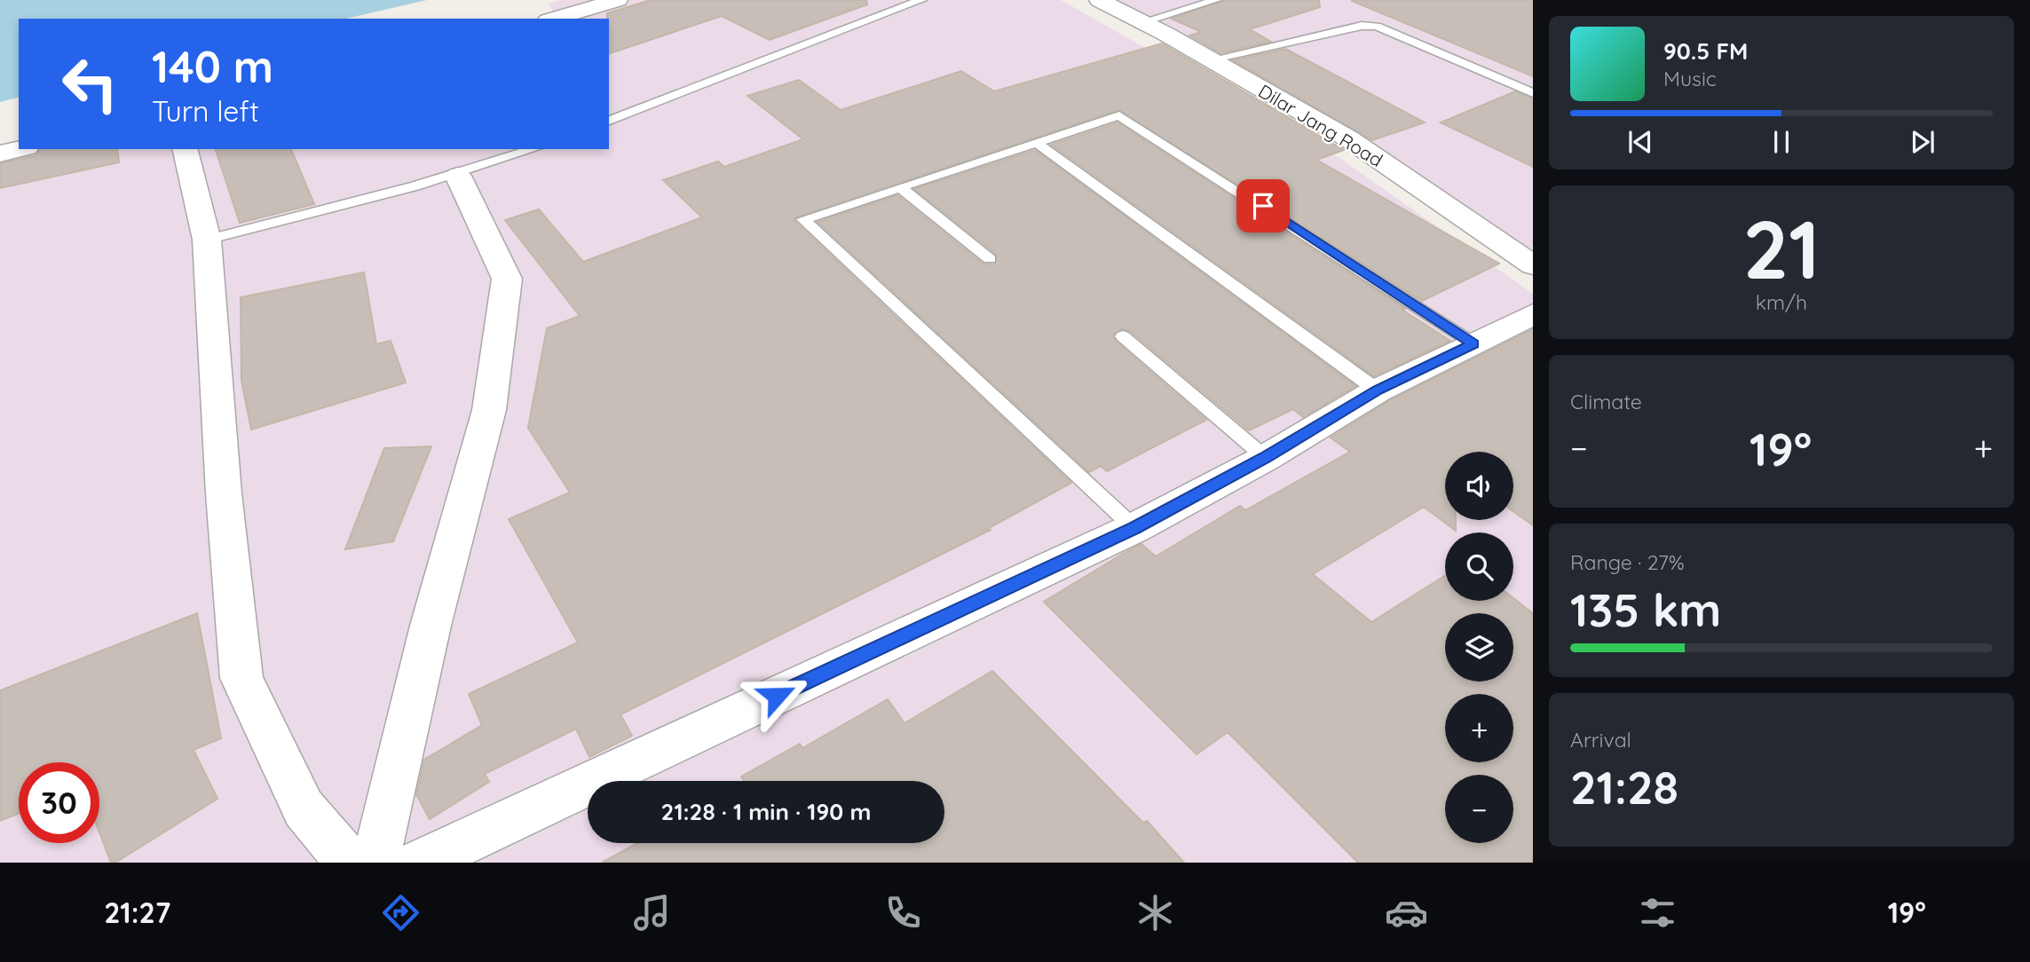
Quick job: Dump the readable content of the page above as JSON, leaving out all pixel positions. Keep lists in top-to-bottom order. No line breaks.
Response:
{"streets":{"street":["Dilar Jang Road"]},"page":{"turn":["140 m","Turn left"],"song":["90.5 FM","Music"],"tile":[["21","km/h"],"Climate",["Range · 27%","135 km"],["Arrival","21:28"]],"heat":["−","19°","+"],"map_buttons":["+","−"],"limit":"30","trip":"21:28 · 1 min · 190 m","tabs":["21:27","19°"]}}
